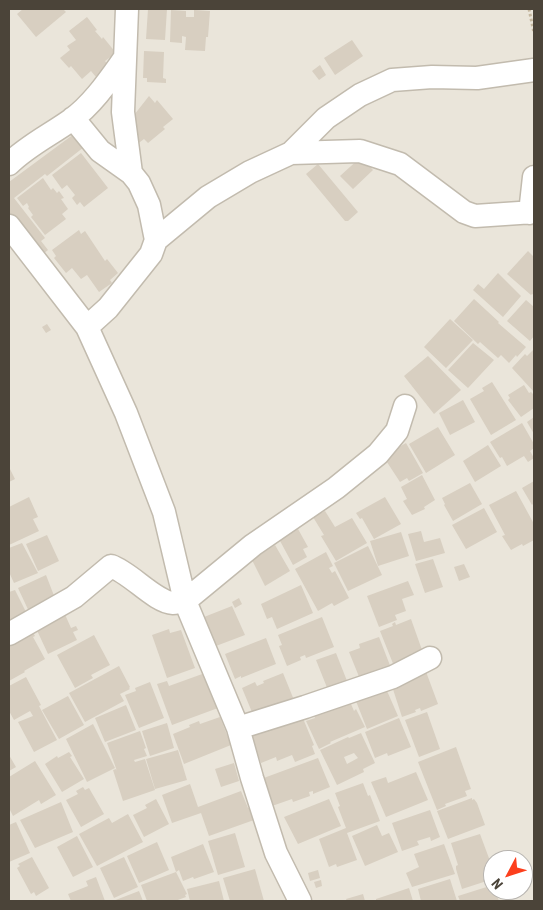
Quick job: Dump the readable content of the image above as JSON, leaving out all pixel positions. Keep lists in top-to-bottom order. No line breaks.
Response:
{"north":"bottom left"}
